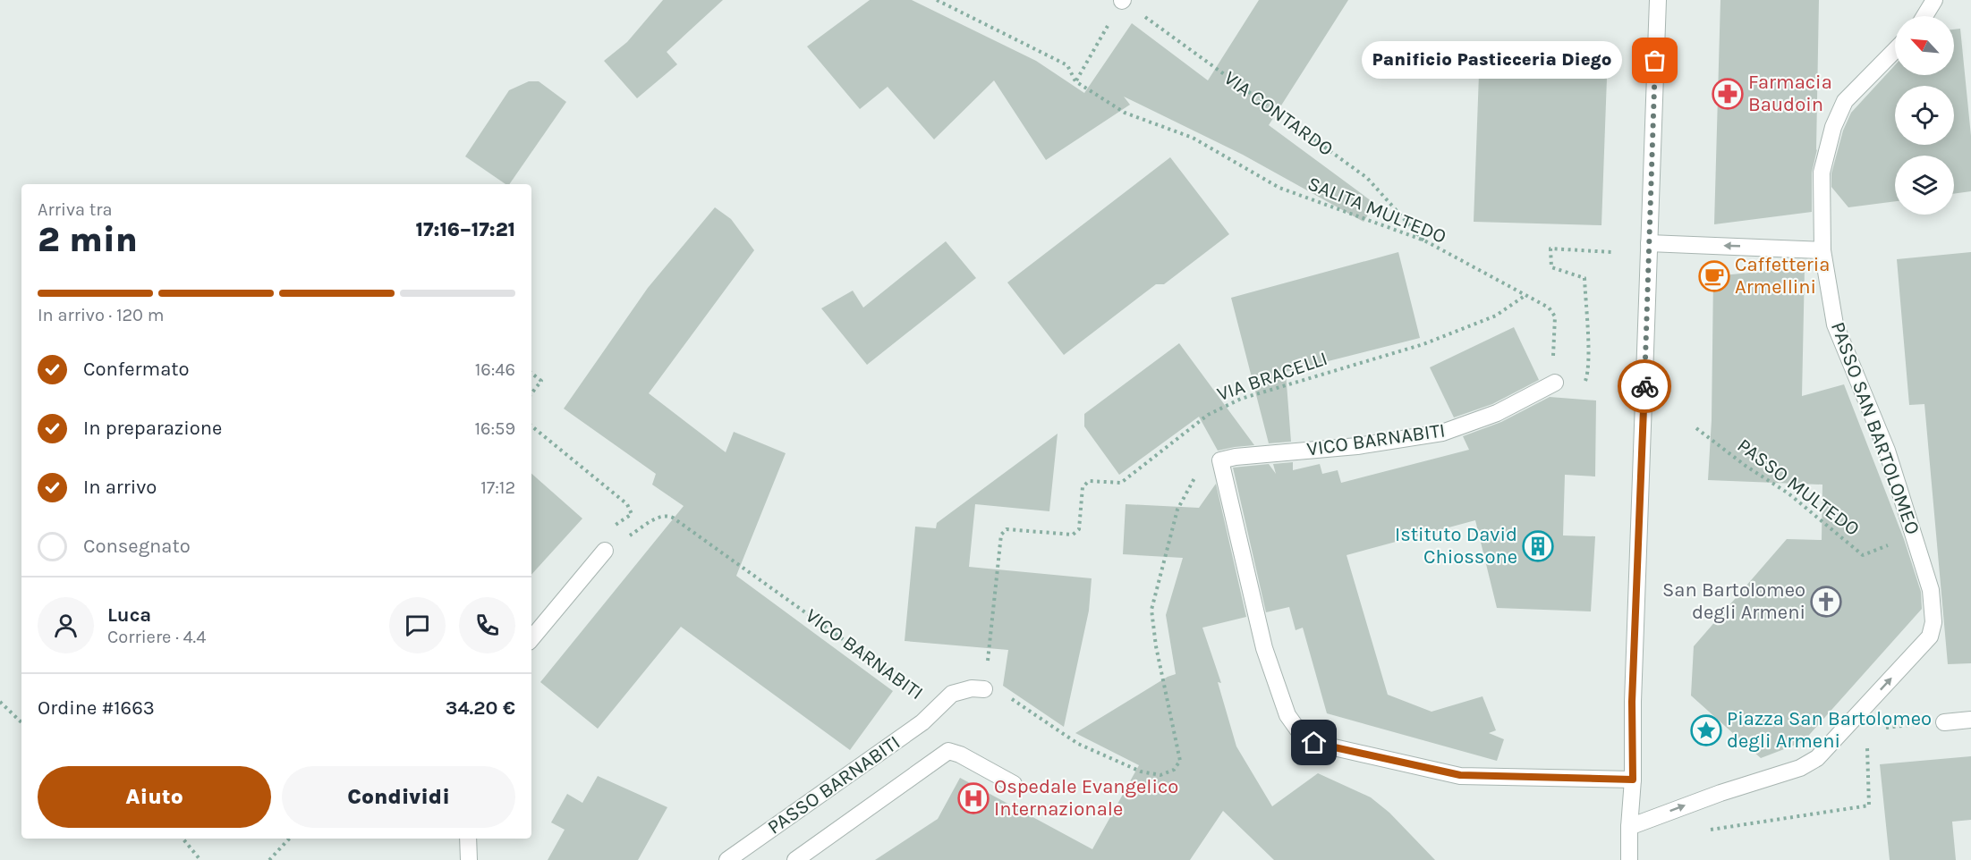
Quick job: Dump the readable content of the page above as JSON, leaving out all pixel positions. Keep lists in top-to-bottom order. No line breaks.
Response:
{"streets":{"street":["PASSO SAN BARTOLOMEO","VICO BARNABITI","PASSO BARNABITI"],"path":["VIA CONTARDO","SALITA MULTEDO","VIA BRACELLI","PASSO MULTEDO"]},"crossings":[["VIA CONTARDO","SALITA MULTEDO"],["SALITA MULTEDO","VIA BRACELLI"],["SALITA MULTEDO","VICO BARNABITI"],["PASSO SAN BARTOLOMEO","PASSO MULTEDO"],["VICO BARNABITI","PASSO BARNABITI"]],"one_way":["PASSO SAN BARTOLOMEO"],"places":{"other":["Panificio Pasticceria Diego"],"pharmacy":["Farmacia Baudoin"],"cafe":["Caffetteria Armellini"],"building":["Istituto David Chiossone"],"church":["San Bartolomeo degli Armeni"],"place":["Piazza San Bartolomeo degli Armeni"],"hospital":["Ospedale Evangelico Internazionale"]},"north":"top left","page":{"bubble":"Panificio Pasticceria Diego","heading":["2 min","Arriva tra","17:16–17:21"],"panel":["Luca","Corriere · 4.4","Ordine #1663","34.20 €"],"bar":"In arrivo · 120 m","list":[["Confermato","16:46"],["In preparazione","16:59"],["In arrivo","17:12"],"Consegnato"],"buttons":["Aiuto","Condividi"]}}
